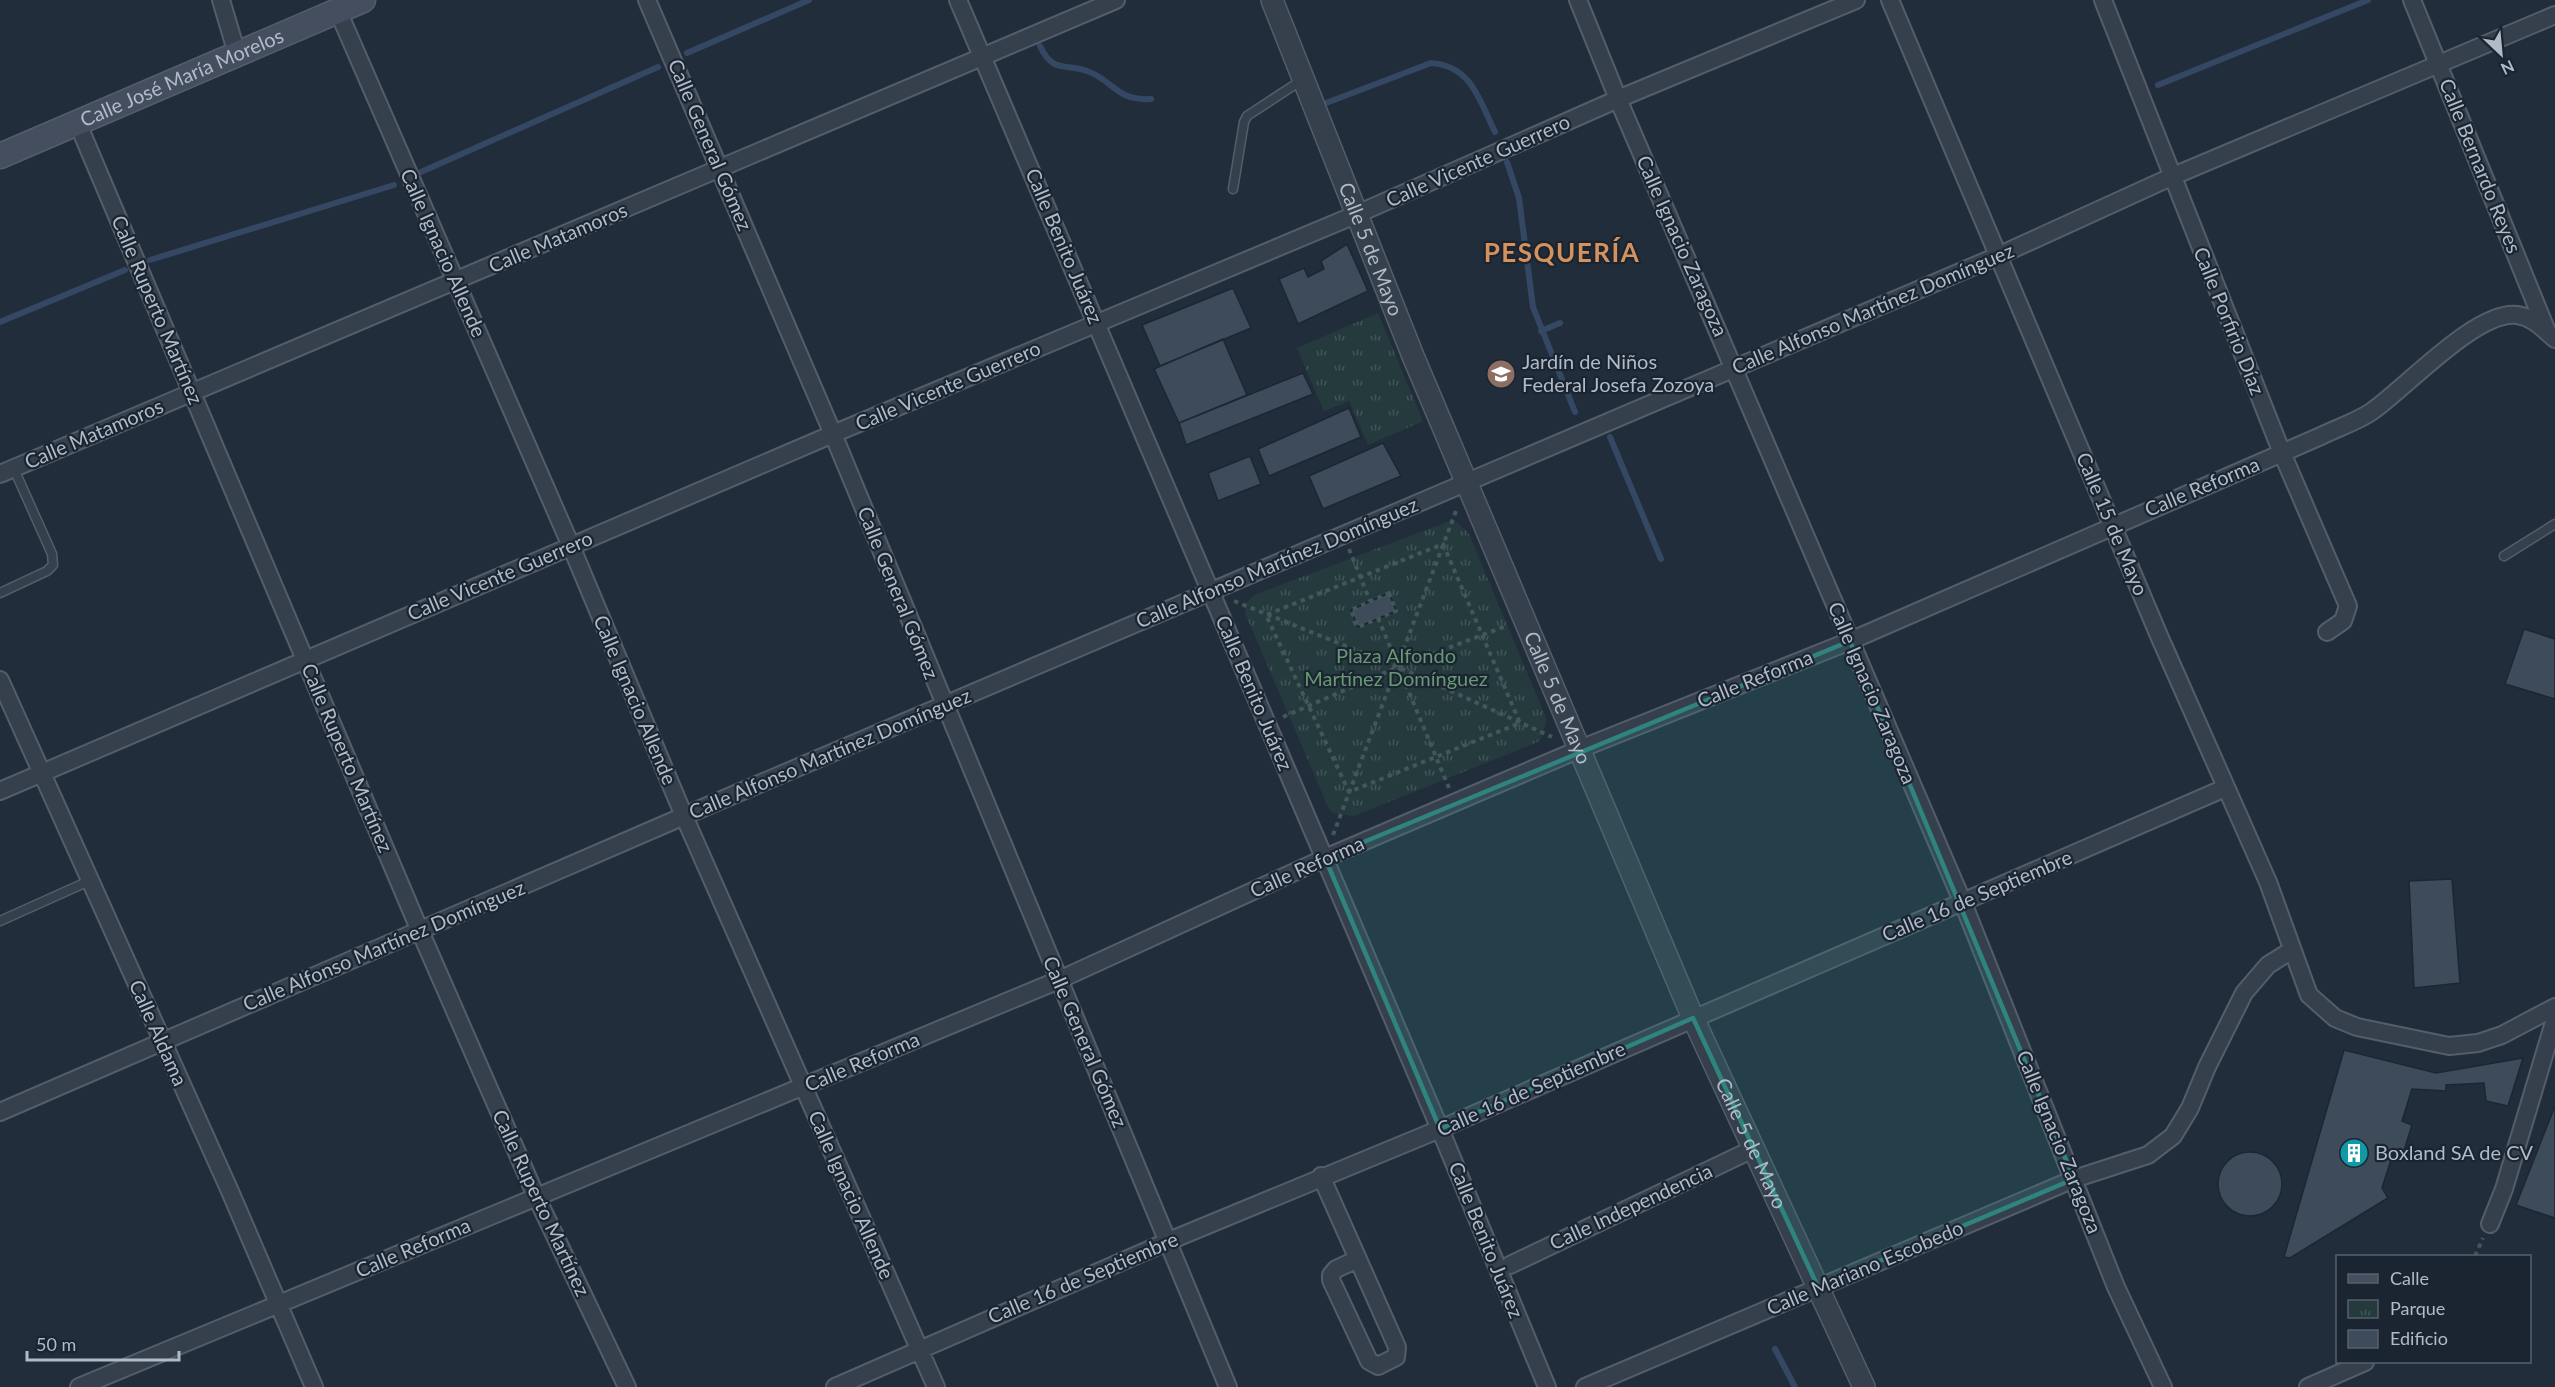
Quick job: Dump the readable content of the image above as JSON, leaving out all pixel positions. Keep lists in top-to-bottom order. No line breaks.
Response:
{"streets":{"main road":["Calle José María Morelos"],"street":["Calle General Gómez","Calle Vicente Guerrero","Calle Bernardo Reyes","Calle Matamoros","Calle Benito Juárez","Calle Ignacio Zaragoza","Calle 5 de Mayo","Calle Ignacio Allende","Calle Alfonso Martínez Domínguez","Calle Ruperto Martínez","Calle Porfirio Díaz","Calle Reforma","Calle 15 de Mayo","Calle 16 de Septiembre","Calle Aldama","Calle Independencia","Calle Mariano Escobedo"]},"crossings":[["Calle José María Morelos","Calle Ignacio Allende"],["Calle José María Morelos","Calle Ruperto Martínez"],["Calle General Gómez","Calle Vicente Guerrero"],["Calle General Gómez","Calle Matamoros"],["Calle General Gómez","Calle Alfonso Martínez Domínguez"],["Calle General Gómez","Calle Reforma"],["Calle General Gómez","Calle 16 de Septiembre"],["Calle Vicente Guerrero","Calle Benito Juárez"],["Calle Vicente Guerrero","Calle Ignacio Zaragoza"],["Calle Vicente Guerrero","Calle 5 de Mayo"],["Calle Vicente Guerrero","Calle Ignacio Allende"],["Calle Vicente Guerrero","Calle Ruperto Martínez"],["Calle Vicente Guerrero","Calle Aldama"],["Calle Bernardo Reyes","Calle Alfonso Martínez Domínguez"],["Calle Bernardo Reyes","Calle Reforma"],["Calle Matamoros","Calle Benito Juárez"],["Calle Matamoros","Calle Ignacio Allende"],["Calle Matamoros","Calle Ruperto Martínez"],["Calle Benito Juárez","Calle Alfonso Martínez Domínguez"],["Calle Benito Juárez","Calle Reforma"],["Calle Benito Juárez","Calle 16 de Septiembre"],["Calle Ignacio Zaragoza","Calle Alfonso Martínez Domínguez"],["Calle Ignacio Zaragoza","Calle Reforma"],["Calle Ignacio Zaragoza","Calle 16 de Septiembre"],["Calle Ignacio Zaragoza","Calle Mariano Escobedo"],["Calle 5 de Mayo","Calle Alfonso Martínez Domínguez"],["Calle 5 de Mayo","Calle Reforma"],["Calle 5 de Mayo","Calle 16 de Septiembre"],["Calle 5 de Mayo","Calle Independencia"],["Calle 5 de Mayo","Calle Mariano Escobedo"],["Calle Ignacio Allende","Calle Alfonso Martínez Domínguez"],["Calle Ignacio Allende","Calle Reforma"],["Calle Ignacio Allende","Calle 16 de Septiembre"],["Calle Alfonso Martínez Domínguez","Calle Ruperto Martínez"],["Calle Alfonso Martínez Domínguez","Calle Porfirio Díaz"],["Calle Alfonso Martínez Domínguez","Calle 15 de Mayo"],["Calle Alfonso Martínez Domínguez","Calle Aldama"],["Calle Ruperto Martínez","Calle Reforma"],["Calle Porfirio Díaz","Calle Reforma"],["Calle Reforma","Calle 15 de Mayo"],["Calle Reforma","Calle Aldama"],["Calle 15 de Mayo","Calle 16 de Septiembre"],["Calle 15 de Mayo","Calle Mariano Escobedo"]],"districts":["PESQUERÍA"],"parks":["Plaza Alfondo Martínez Domínguez"],"places":{"school or university":["Jardín de Niños Federal Josefa Zozoya"],"building":["Boxland SA de CV"]},"legend":["Calle","Parque","Edificio"],"scale_bar":"50 m","north":"bottom right"}
